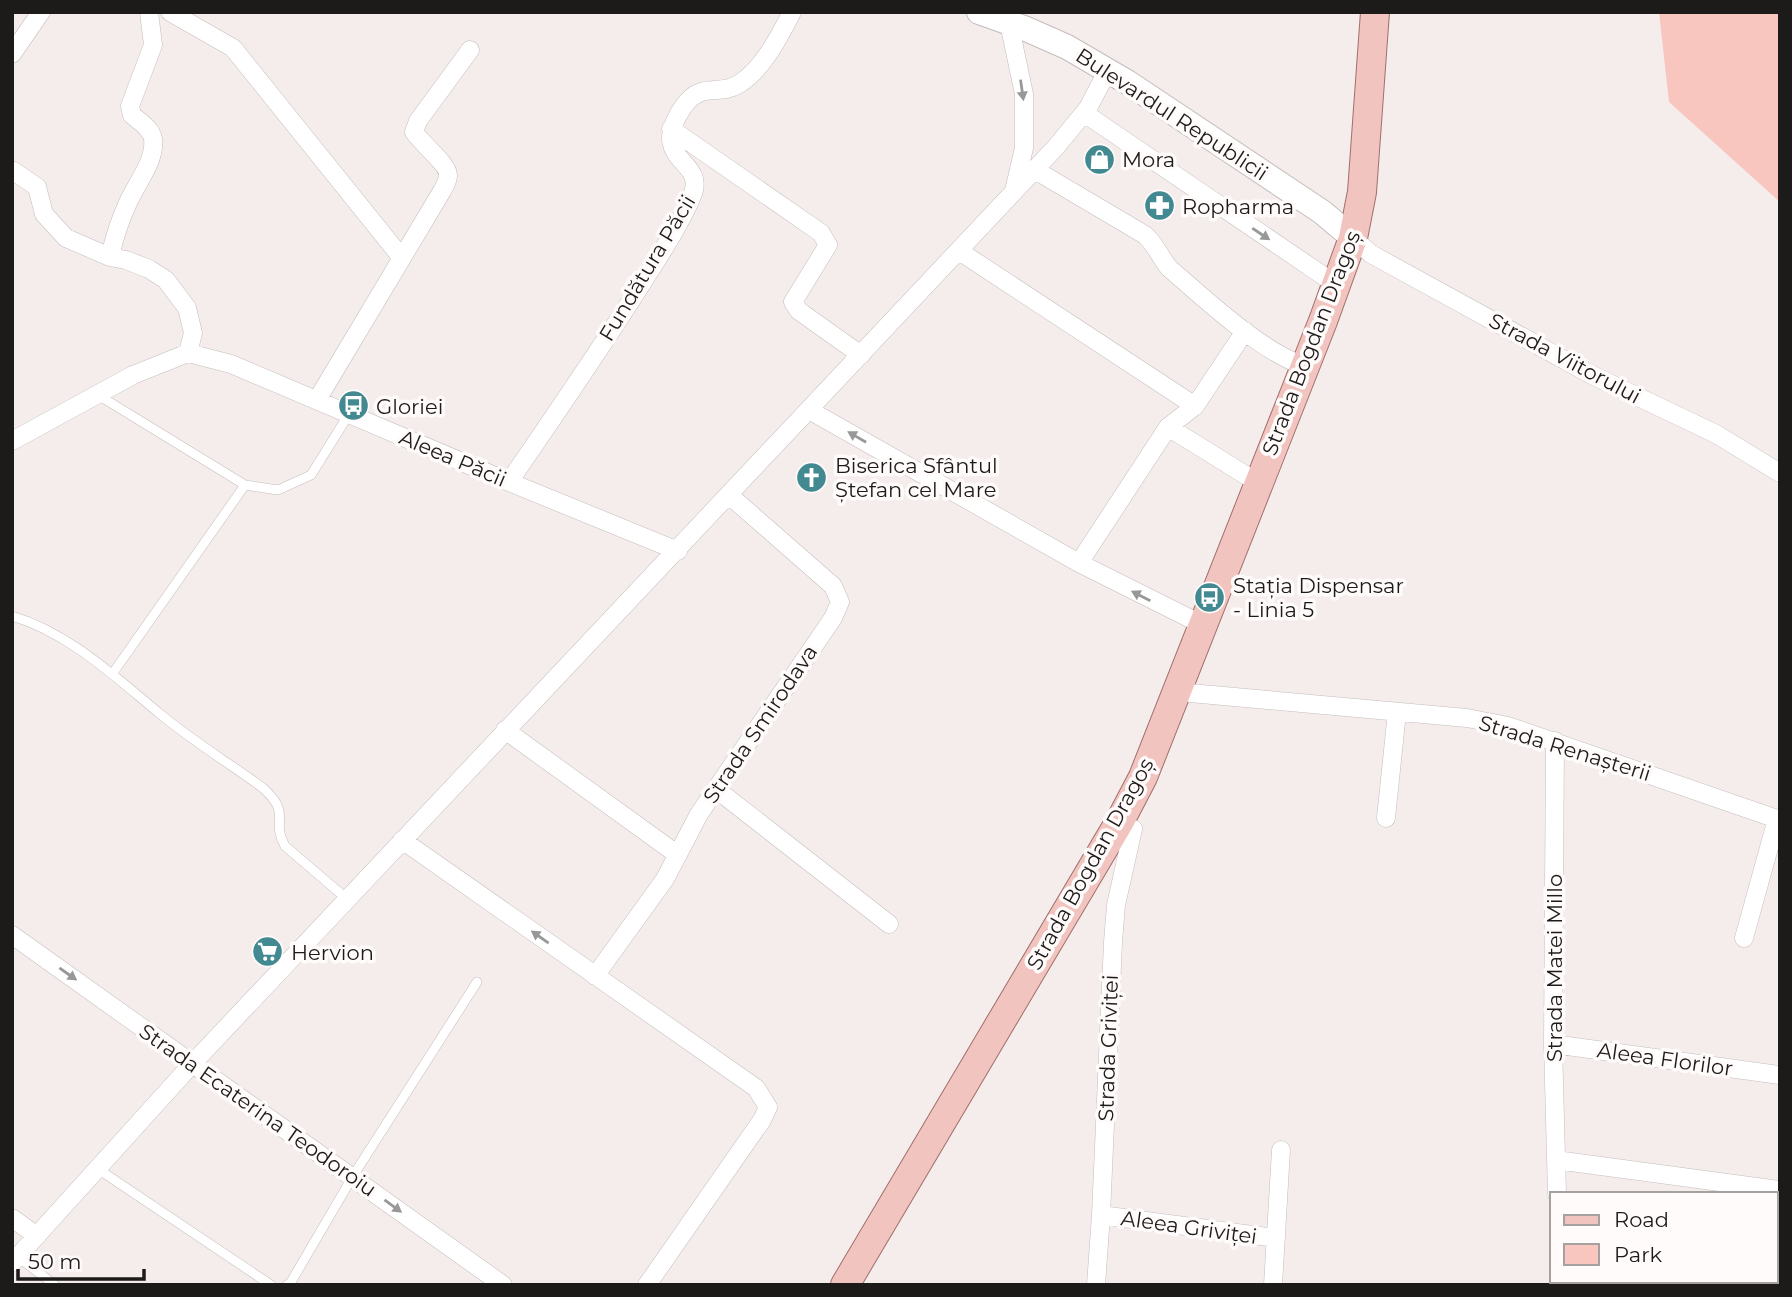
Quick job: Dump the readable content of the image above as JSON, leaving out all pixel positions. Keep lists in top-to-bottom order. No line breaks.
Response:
{"streets":{"main road":["Bulevardul Republicii","Strada Bogdan Dragoș"],"street":["Fundătura Păcii","Strada Viitorului","Aleea Păcii","Strada Smirodava","Strada Renașterii","Strada Matei Millo","Strada Griviței","Aleea Florilor","Strada Ecaterina Teodoroiu","Aleea Griviței"]},"crossings":[["Bulevardul Republicii","Strada Bogdan Dragoș"],["Bulevardul Republicii","Strada Viitorului"],["Fundătura Păcii","Aleea Păcii"],["Strada Bogdan Dragoș","Strada Viitorului"],["Strada Bogdan Dragoș","Strada Renașterii"],["Strada Bogdan Dragoș","Strada Griviței"],["Strada Renașterii","Strada Matei Millo"],["Strada Matei Millo","Aleea Florilor"],["Strada Griviței","Aleea Griviței"]],"one_way":["Strada Ecaterina Teodoroiu"],"places":{"shop":["Mora"],"pharmacy":["Ropharma"],"bus stop":["Gloriei","Stația Dispensar - Linia 5"],"church":["Biserica Sfântul Ștefan cel Mare"],"supermarket":["Hervion"]},"legend":["Road","Park"],"scale_bar":"50 m"}
